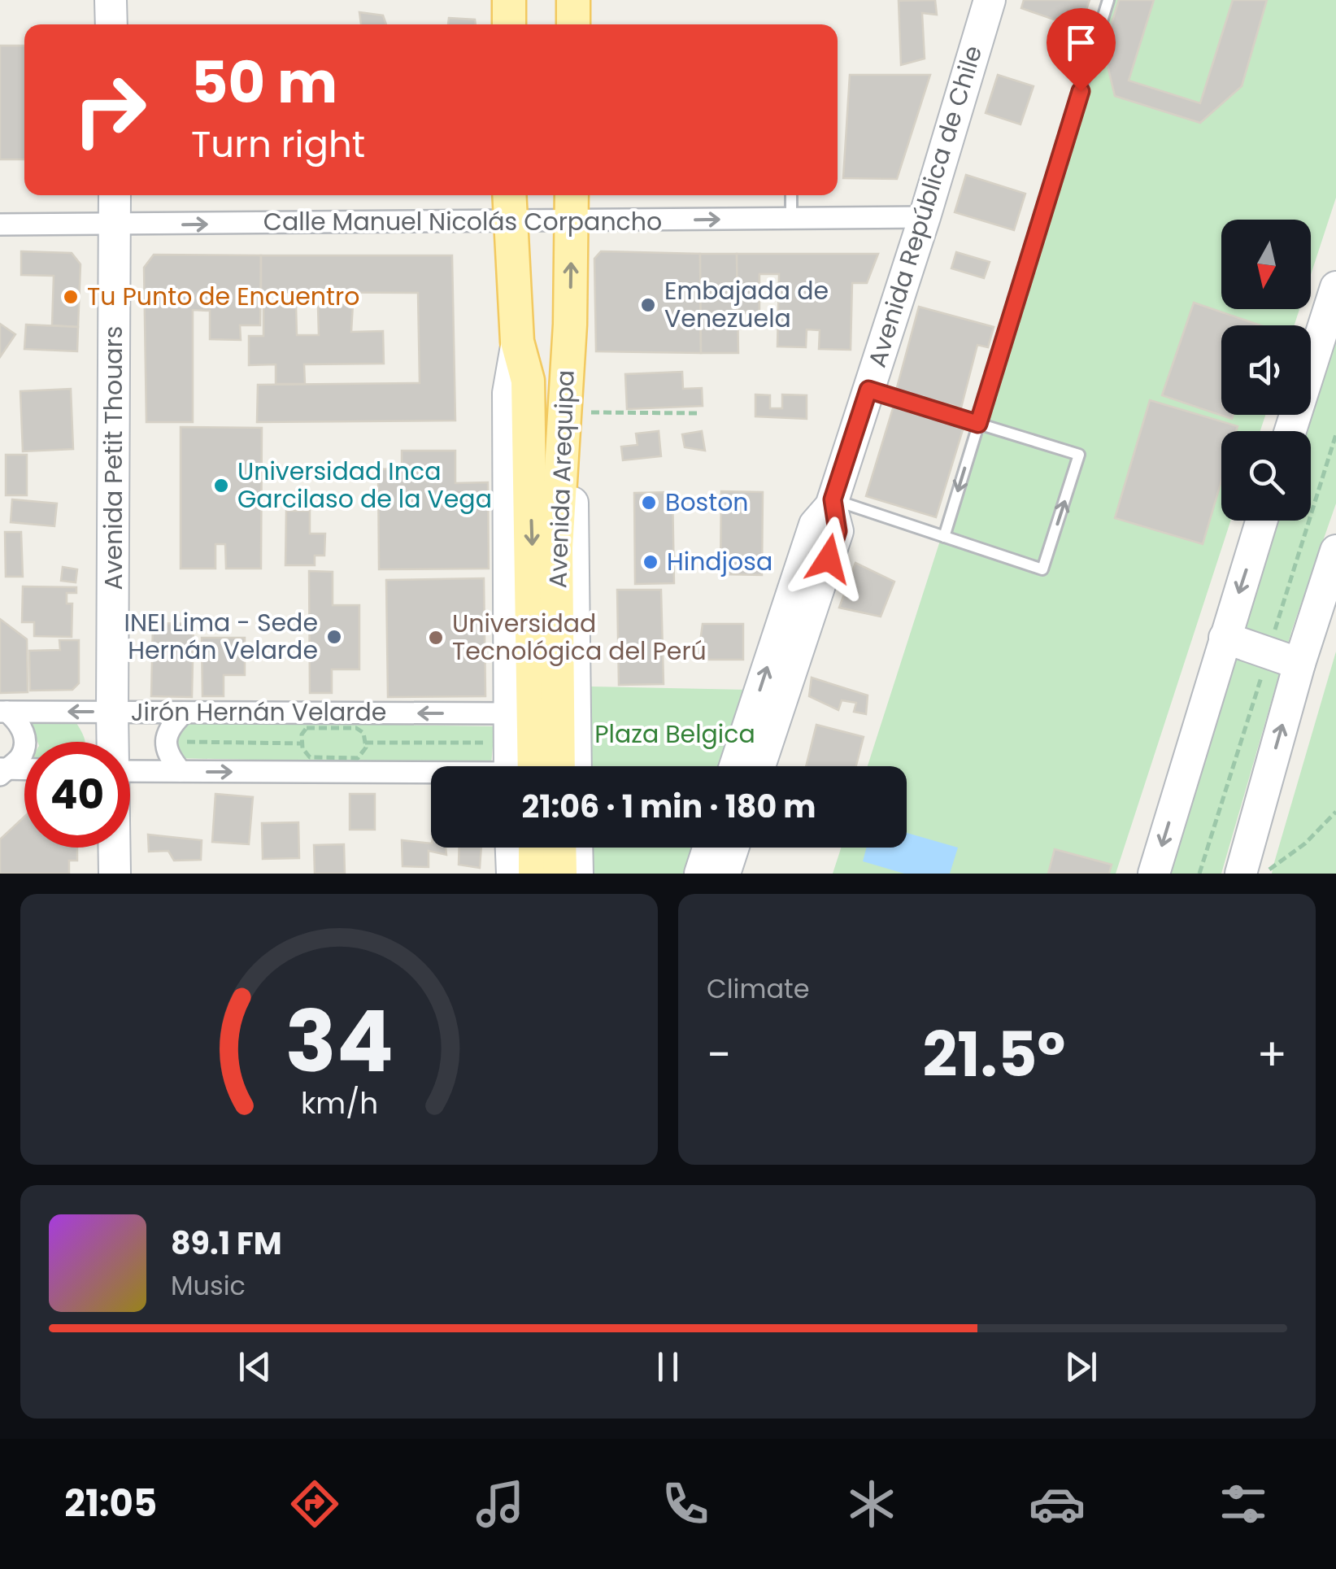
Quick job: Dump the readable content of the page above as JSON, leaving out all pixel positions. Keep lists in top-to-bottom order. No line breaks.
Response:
{"streets":{"main road":["Avenida República de Chile","Avenida Petit Thouars","Avenida Arequipa"],"street":["Calle Manuel Nicolás Corpancho","Jirón Hernán Velarde"]},"crossings":[["Avenida República de Chile","Calle Manuel Nicolás Corpancho"],["Calle Manuel Nicolás Corpancho","Avenida Petit Thouars"],["Calle Manuel Nicolás Corpancho","Avenida Arequipa"],["Avenida Petit Thouars","Jirón Hernán Velarde"],["Avenida Arequipa","Jirón Hernán Velarde"]],"one_way":["Calle Manuel Nicolás Corpancho"],"parks":["Plaza Belgica"],"places":["Tu Punto de Encuentro","Embajada de Venezuela","Universidad Inca Garcilaso de la Vega","Boston","Hindjosa","INEI Lima - Sede Hernán Velarde","Universidad Tecnológica del Perú"],"north":"bottom","page":{"turn":["50 m","Turn right"],"limit":"40","trip":"21:06 · 1 min · 180 m","tile":"Climate","heat":["−","21.5°","+"],"song":["89.1 FM","Music"],"tabs":"21:05","gauge":["34","km/h"]}}
